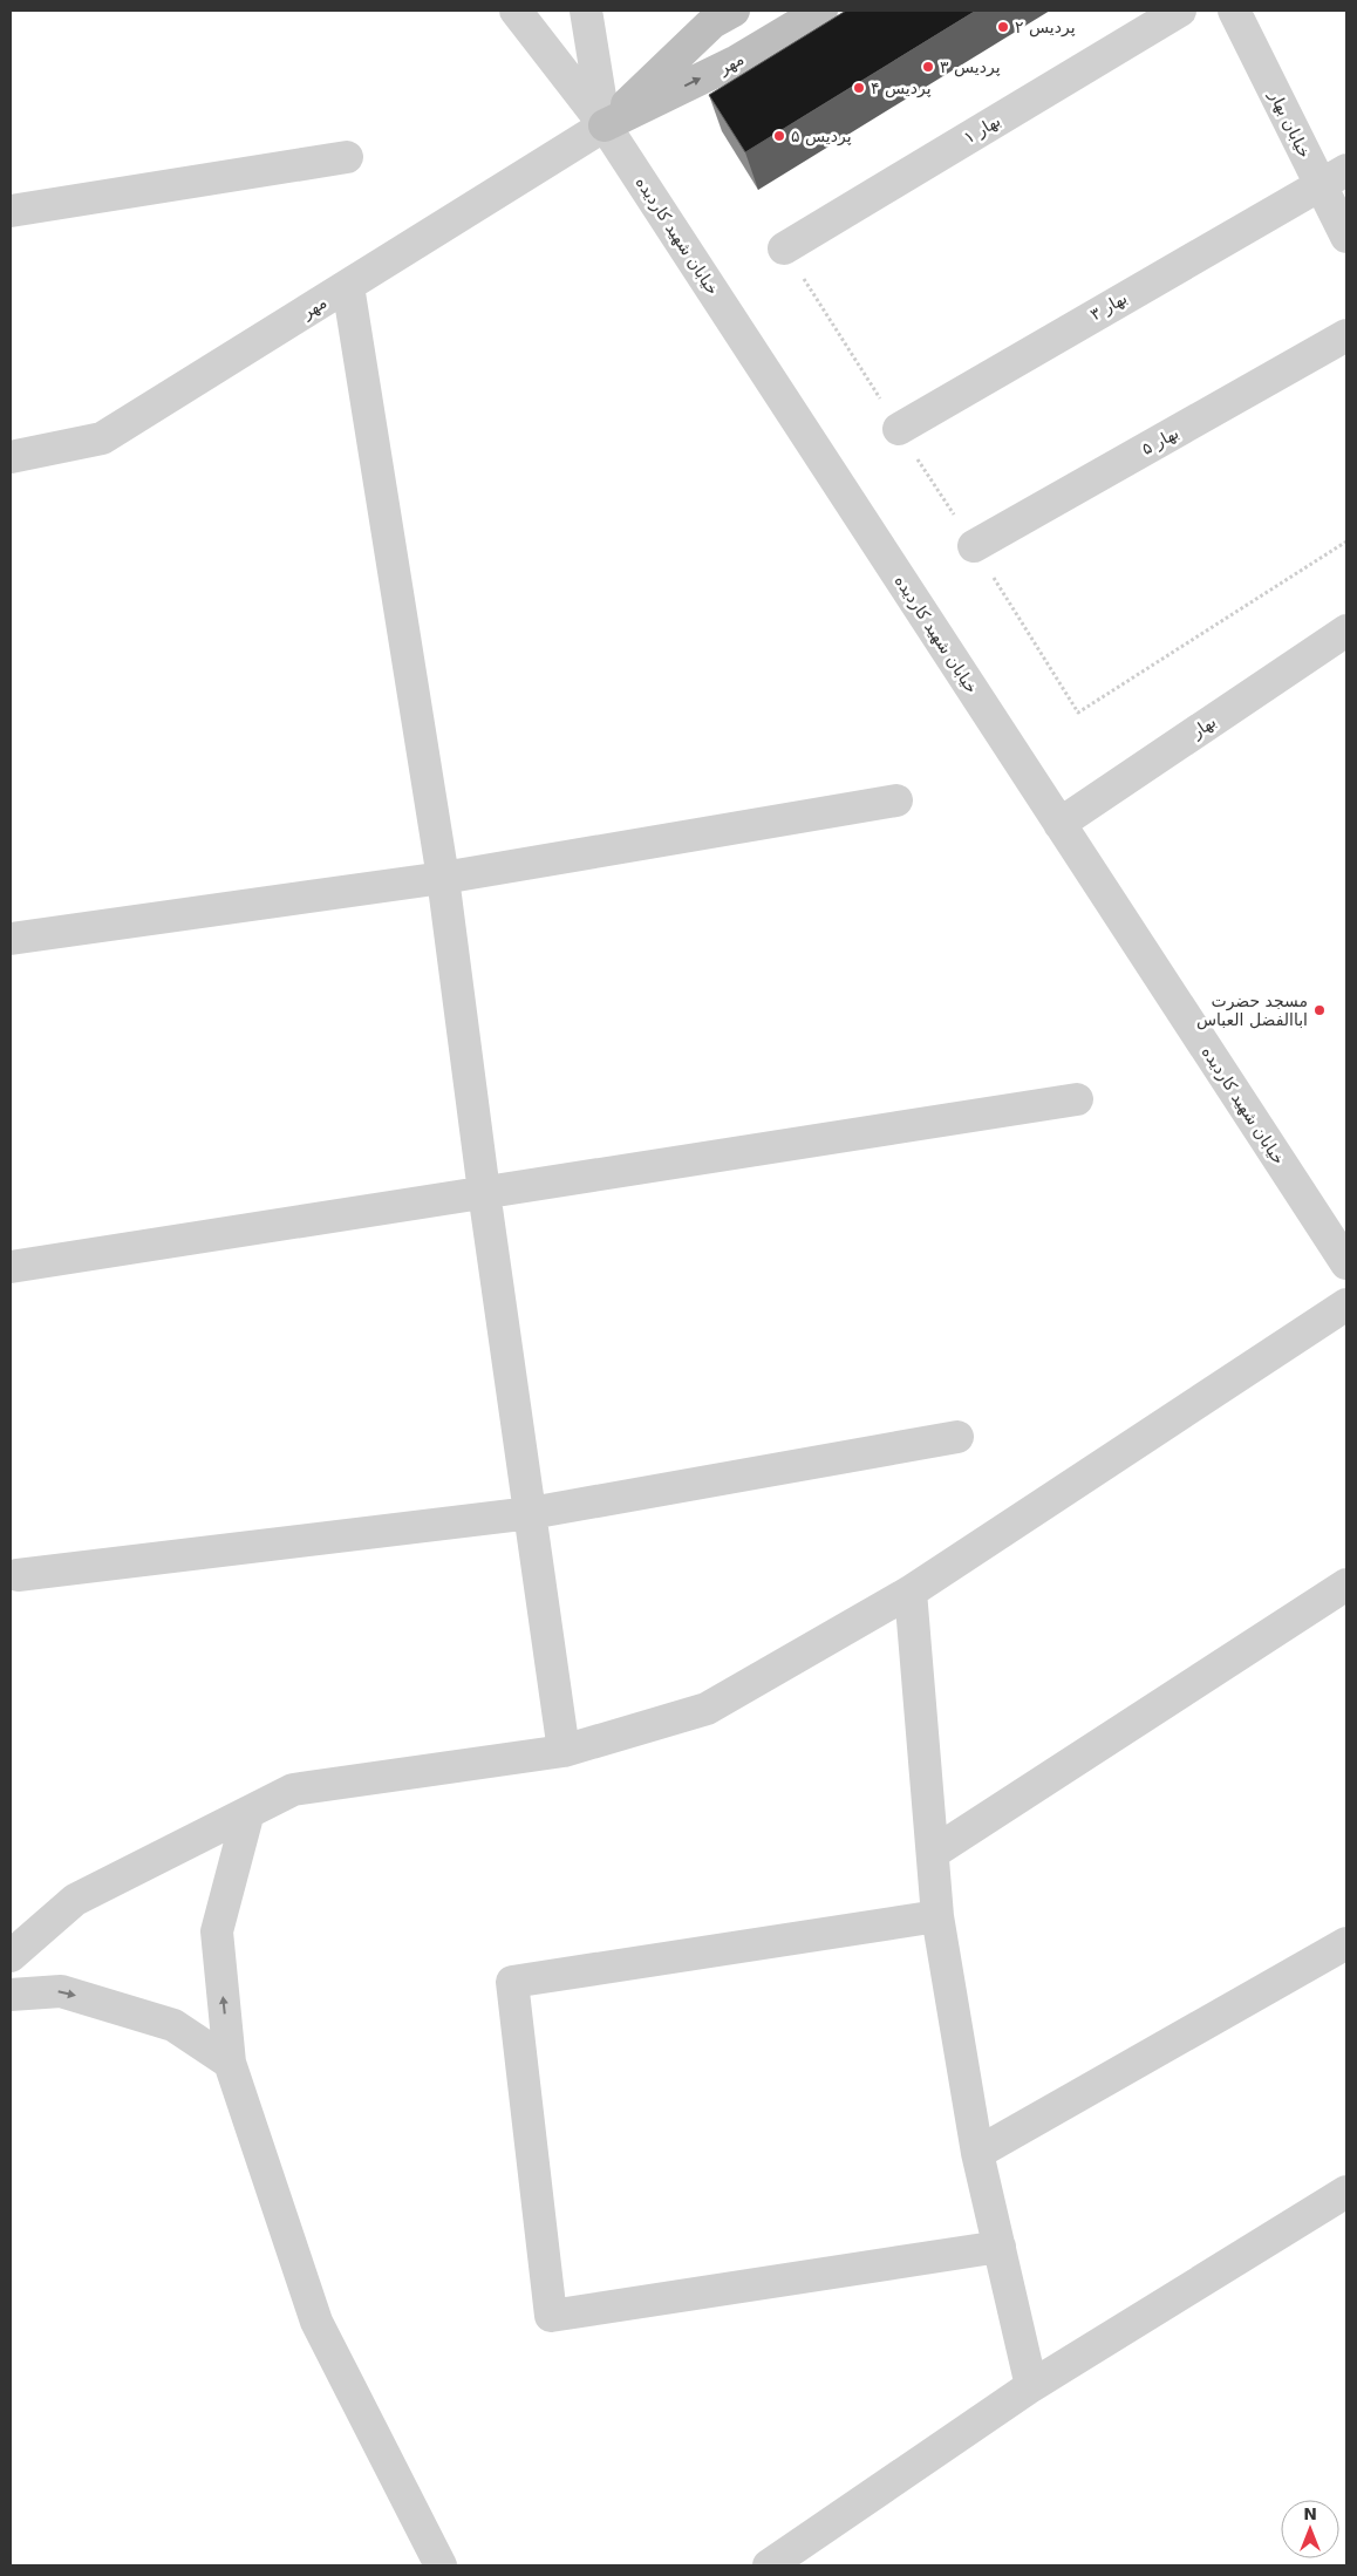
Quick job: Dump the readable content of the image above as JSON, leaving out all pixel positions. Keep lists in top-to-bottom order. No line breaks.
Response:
{"streets":{"street":["مهر","خیابان بهار","بهار ۱","خیابان شهید کاردیده","بهار ۳","بهار ۵","بهار"]},"crossings":[["مهر","خیابان شهید کاردیده"],["خیابان بهار","بهار ۳"],["خیابان شهید کاردیده","بهار"]],"places":["پردیس ۲","پردیس ۳","پردیس ۴","پردیس ۵","مسجد حضرت اباالفضل العباس"],"north":"top"}
